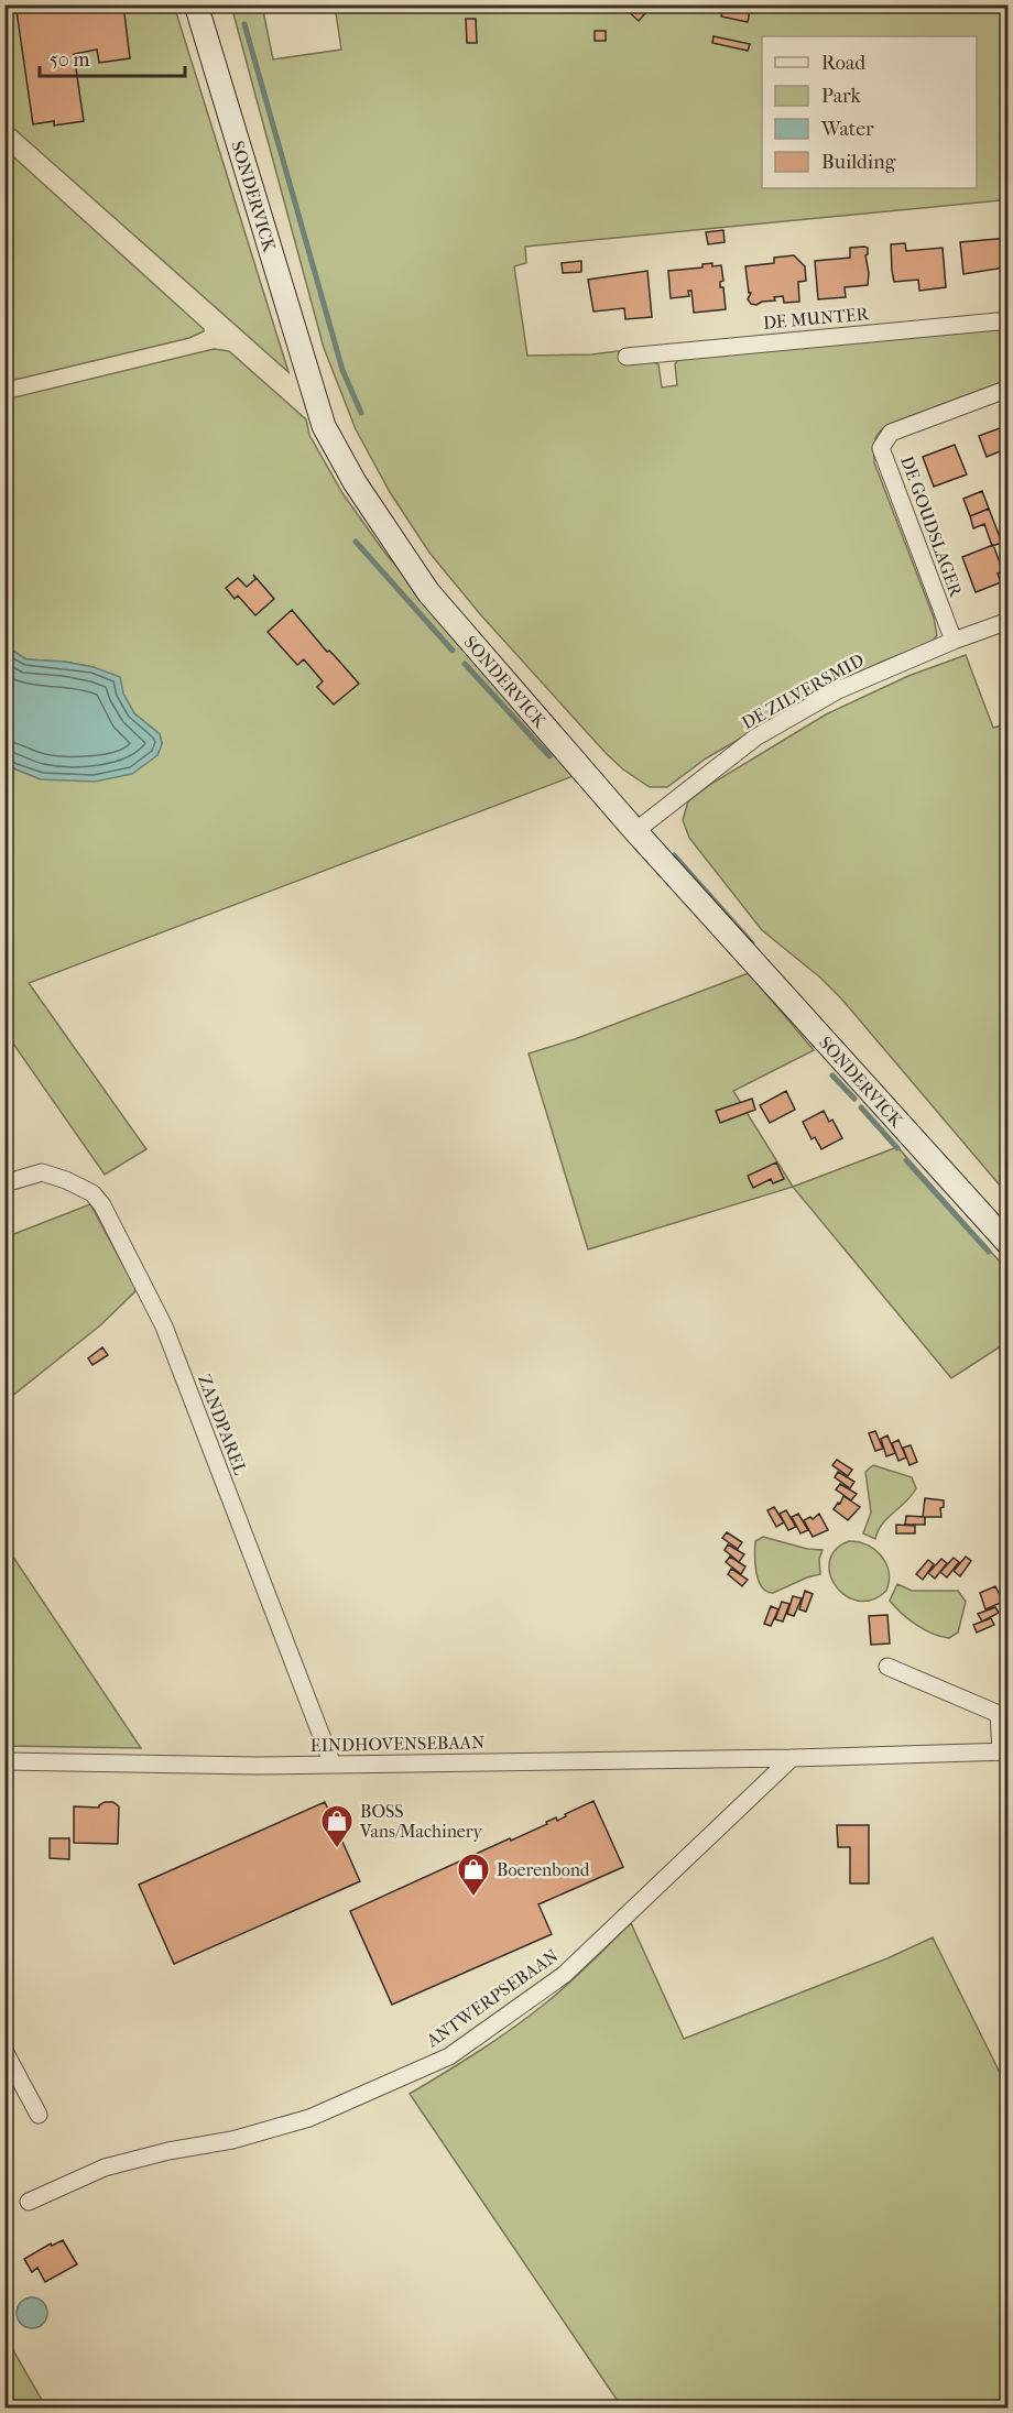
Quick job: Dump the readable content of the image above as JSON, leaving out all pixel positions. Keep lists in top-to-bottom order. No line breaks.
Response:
{"streets":{"street":["SONDERVICK","DE MUNTER","DE GOUDSLAGER","DE ZILVERSMID","ZANDPAREL","EINDHOVENSEBAAN","ANTWERPSEBAAN"]},"crossings":[["SONDERVICK","DE ZILVERSMID"],["DE GOUDSLAGER","DE ZILVERSMID"],["ZANDPAREL","EINDHOVENSEBAAN"],["EINDHOVENSEBAAN","ANTWERPSEBAAN"]],"places":{"shop":["BOSS Vans/Machinery","Boerenbond"]},"legend":["Road","Park","Water","Building"],"scale_bar":"50 m"}
